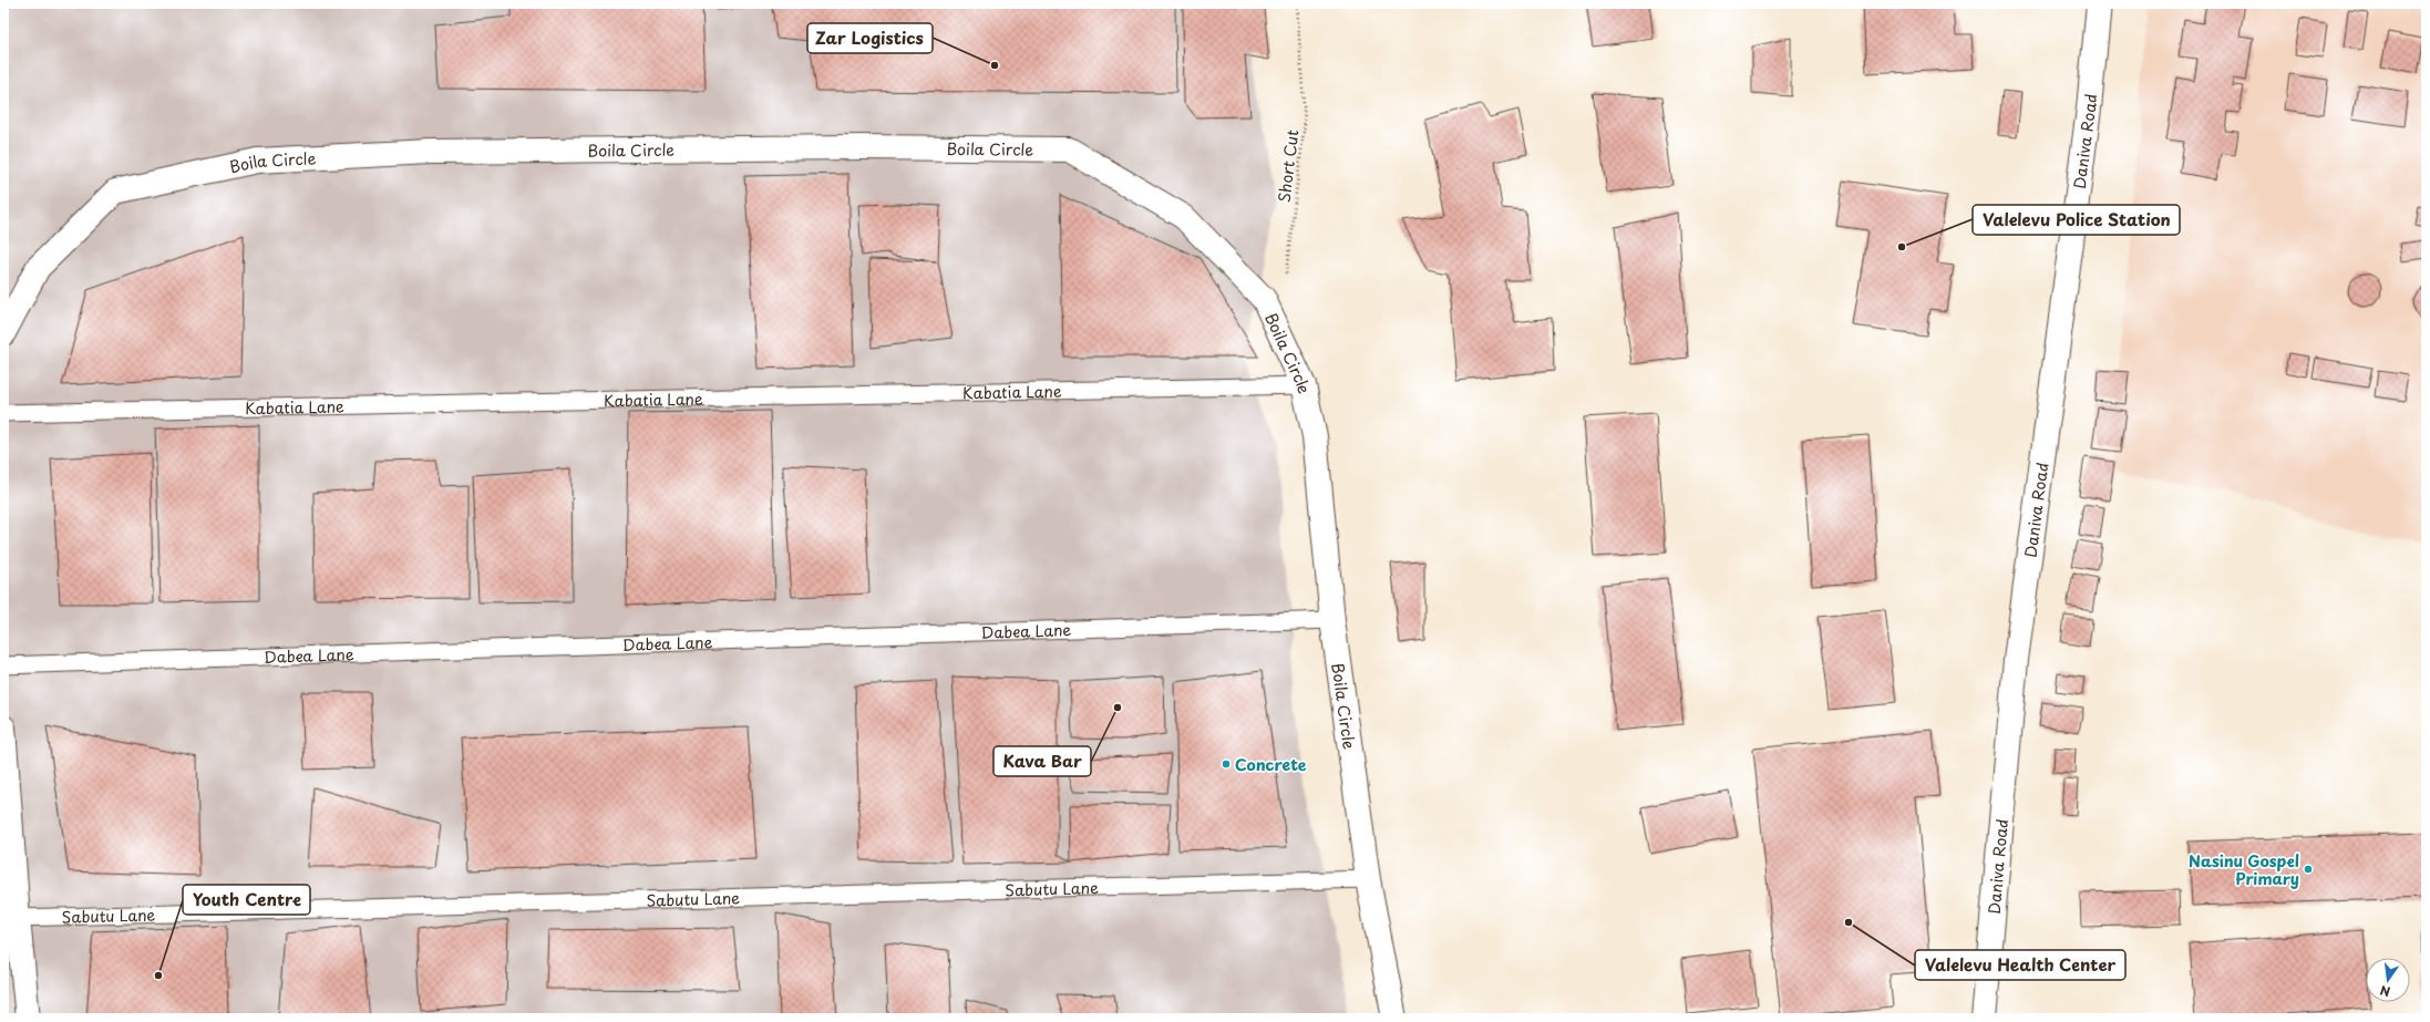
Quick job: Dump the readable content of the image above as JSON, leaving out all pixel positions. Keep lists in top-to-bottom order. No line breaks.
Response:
{"streets":{"street":["Daniva Road","Boila Circle"],"lane":["Kabatia Lane","Dabea Lane","Sabutu Lane"],"path":["Short Cut"]},"crossings":[["Boila Circle","Kabatia Lane"],["Boila Circle","Dabea Lane"],["Boila Circle","Sabutu Lane"]],"places":["Zar Logistics","Valelevu Police Station","Kava Bar","Concrete","Nasinu Gospel Primary","Valelevu Health Center","Youth Centre"],"north":"bottom"}
